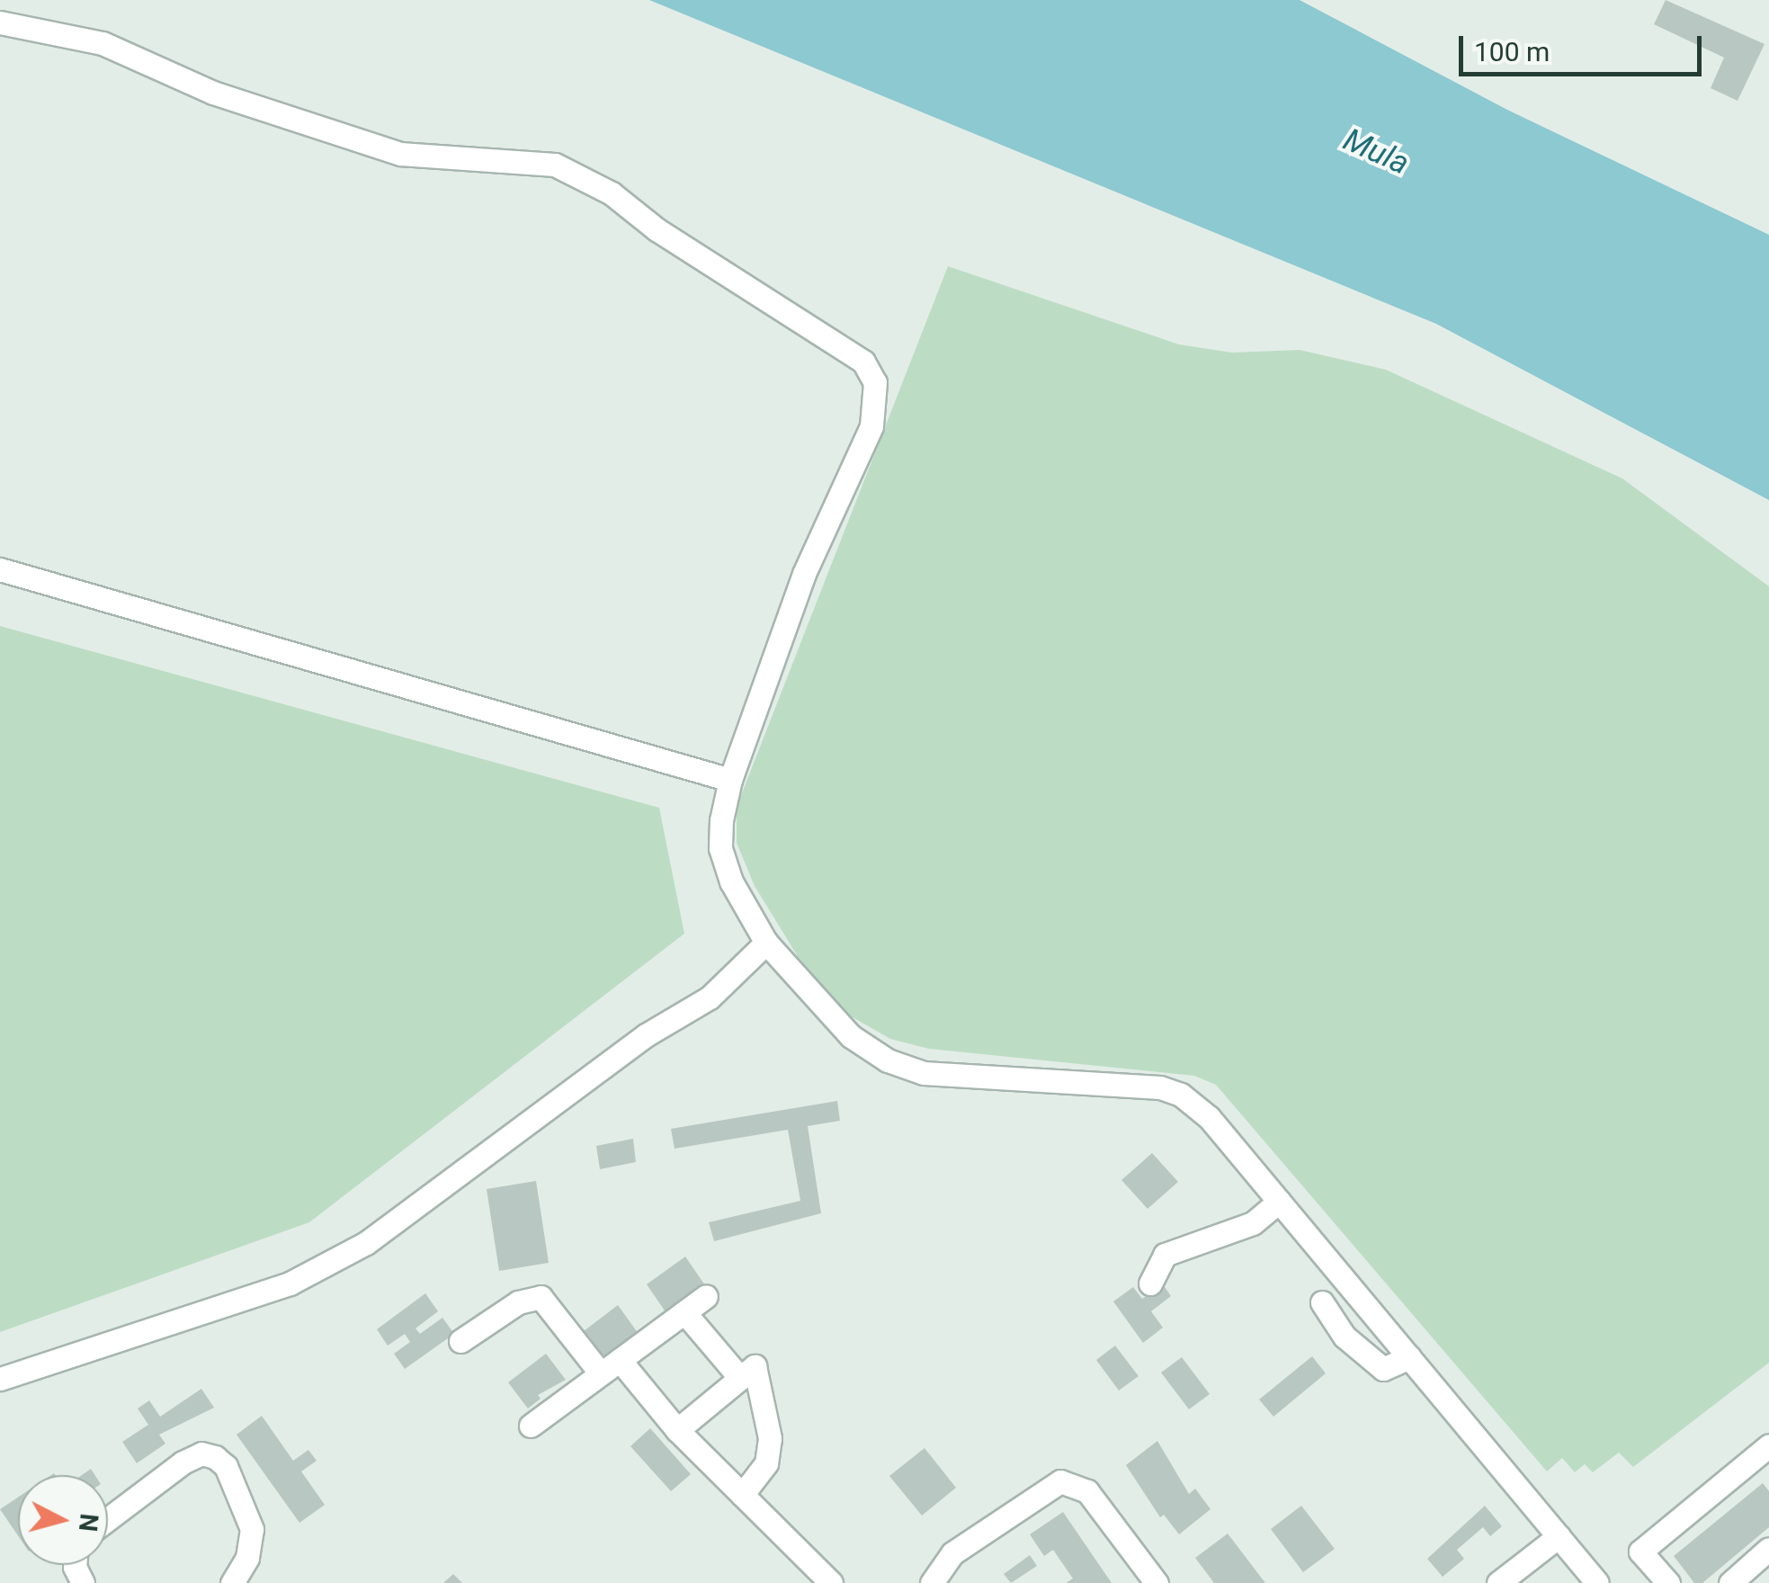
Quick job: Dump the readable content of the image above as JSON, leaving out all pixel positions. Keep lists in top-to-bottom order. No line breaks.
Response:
{"water":["Mula"],"scale_bar":"100 m","north":"right"}
